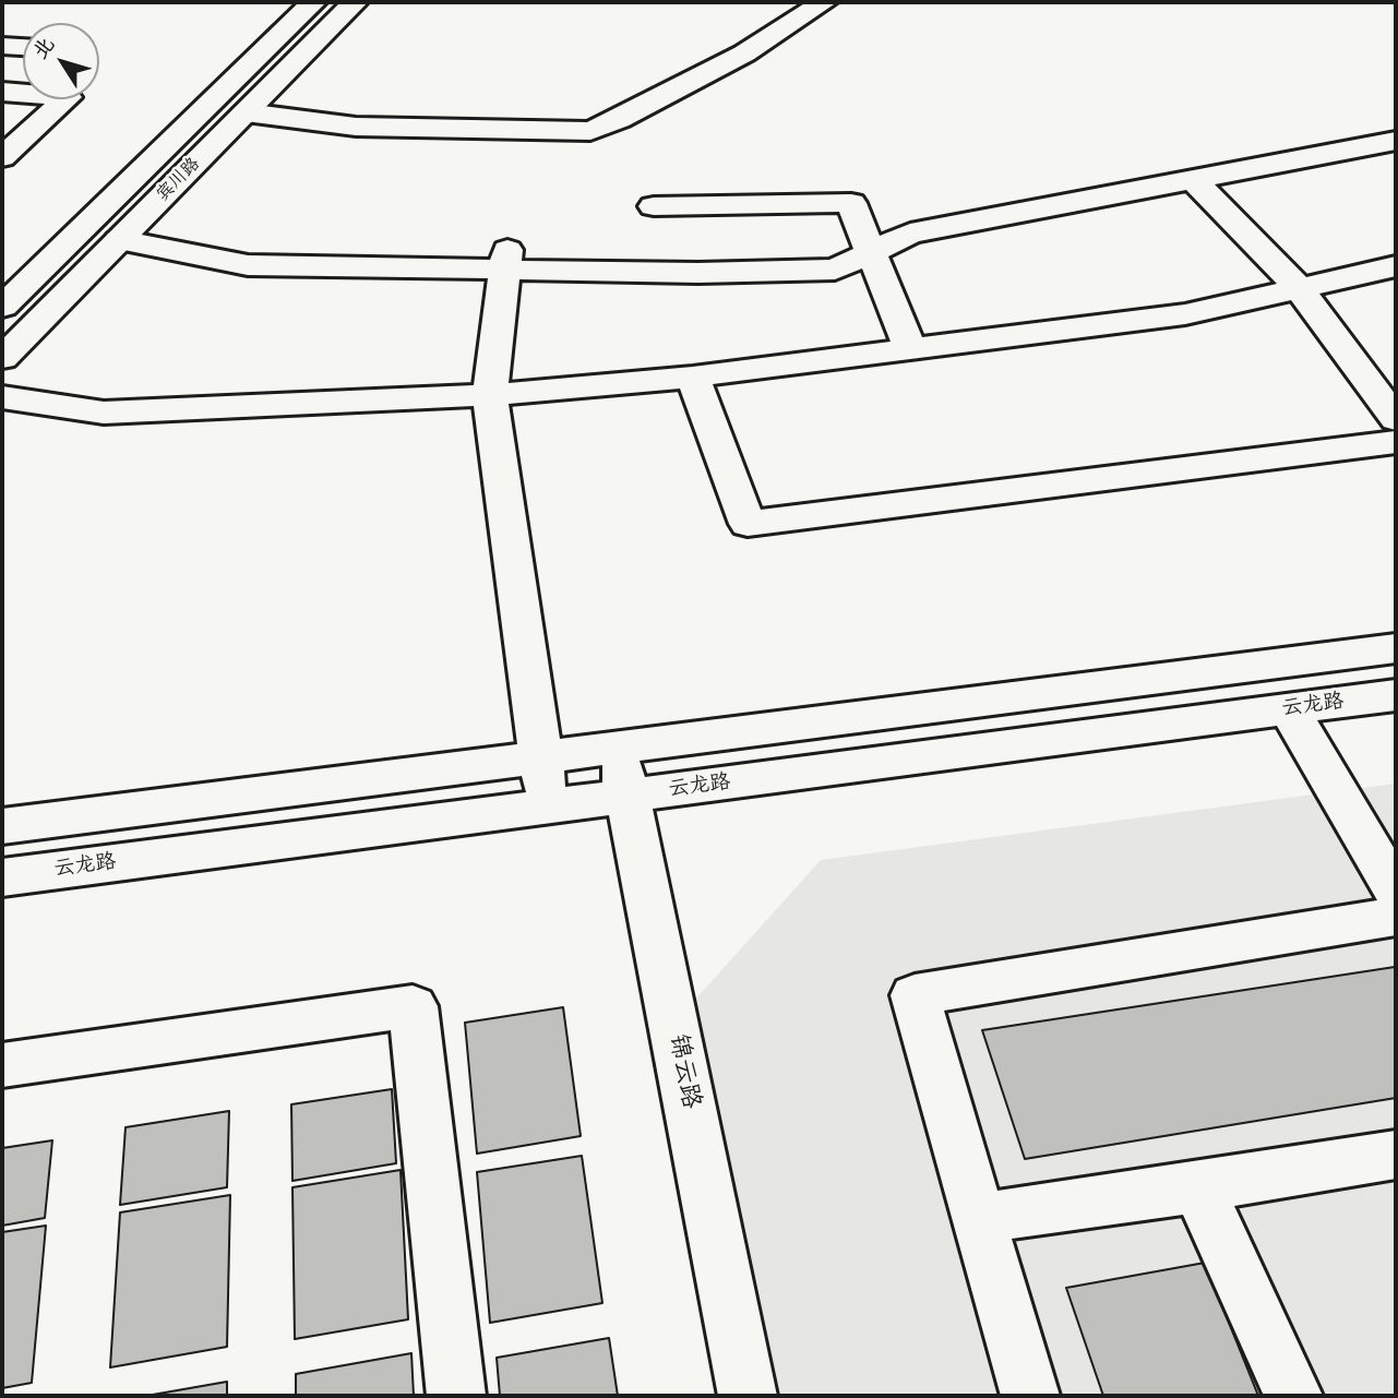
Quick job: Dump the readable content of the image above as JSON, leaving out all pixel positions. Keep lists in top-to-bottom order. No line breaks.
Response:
{"streets":{"street":["宾川路","云龙路","锦云路"]},"crossings":[["云龙路","锦云路"]],"north":"top left"}
